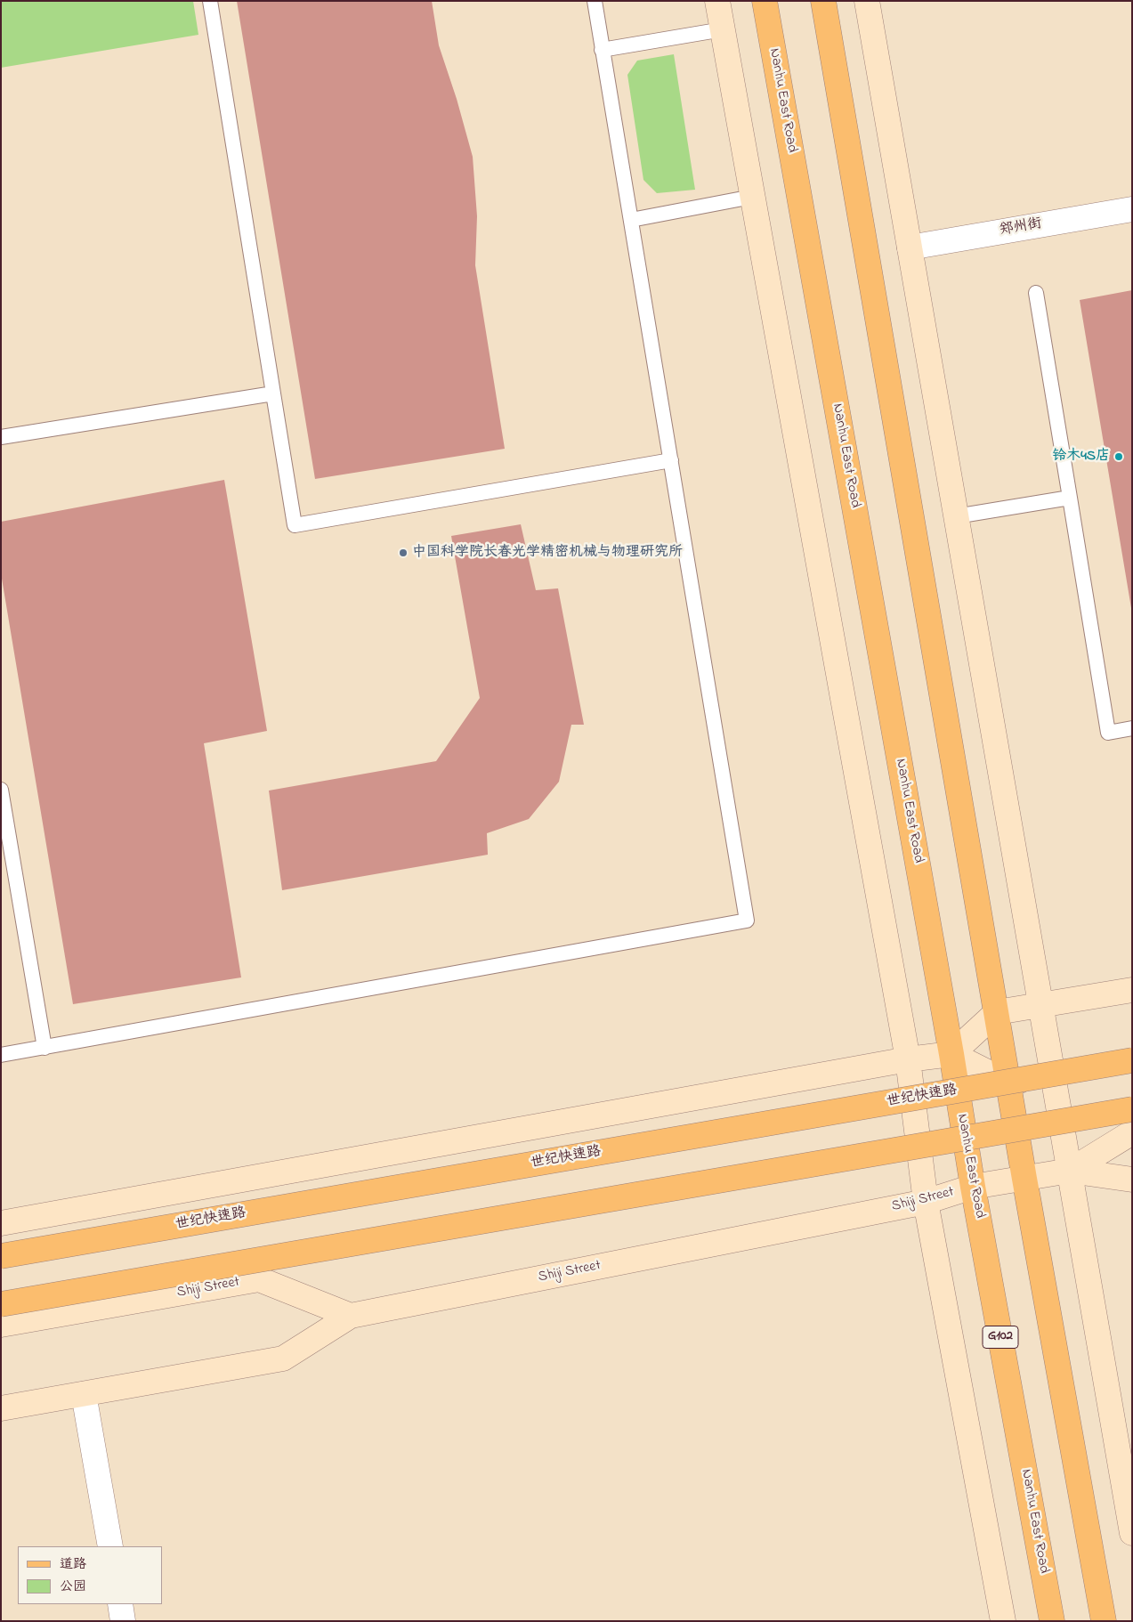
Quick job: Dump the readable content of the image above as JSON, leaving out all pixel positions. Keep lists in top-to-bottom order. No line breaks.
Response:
{"streets":{"main road":["Nanhu East Road","世纪快速路","G102"],"street":["郑州街","Shiji Street"]},"crossings":[["Nanhu East Road","Shiji Street"]],"places":["铃木4S店","中国科学院长春光学精密机械与物理研究所"],"legend":["道路","公园"]}
